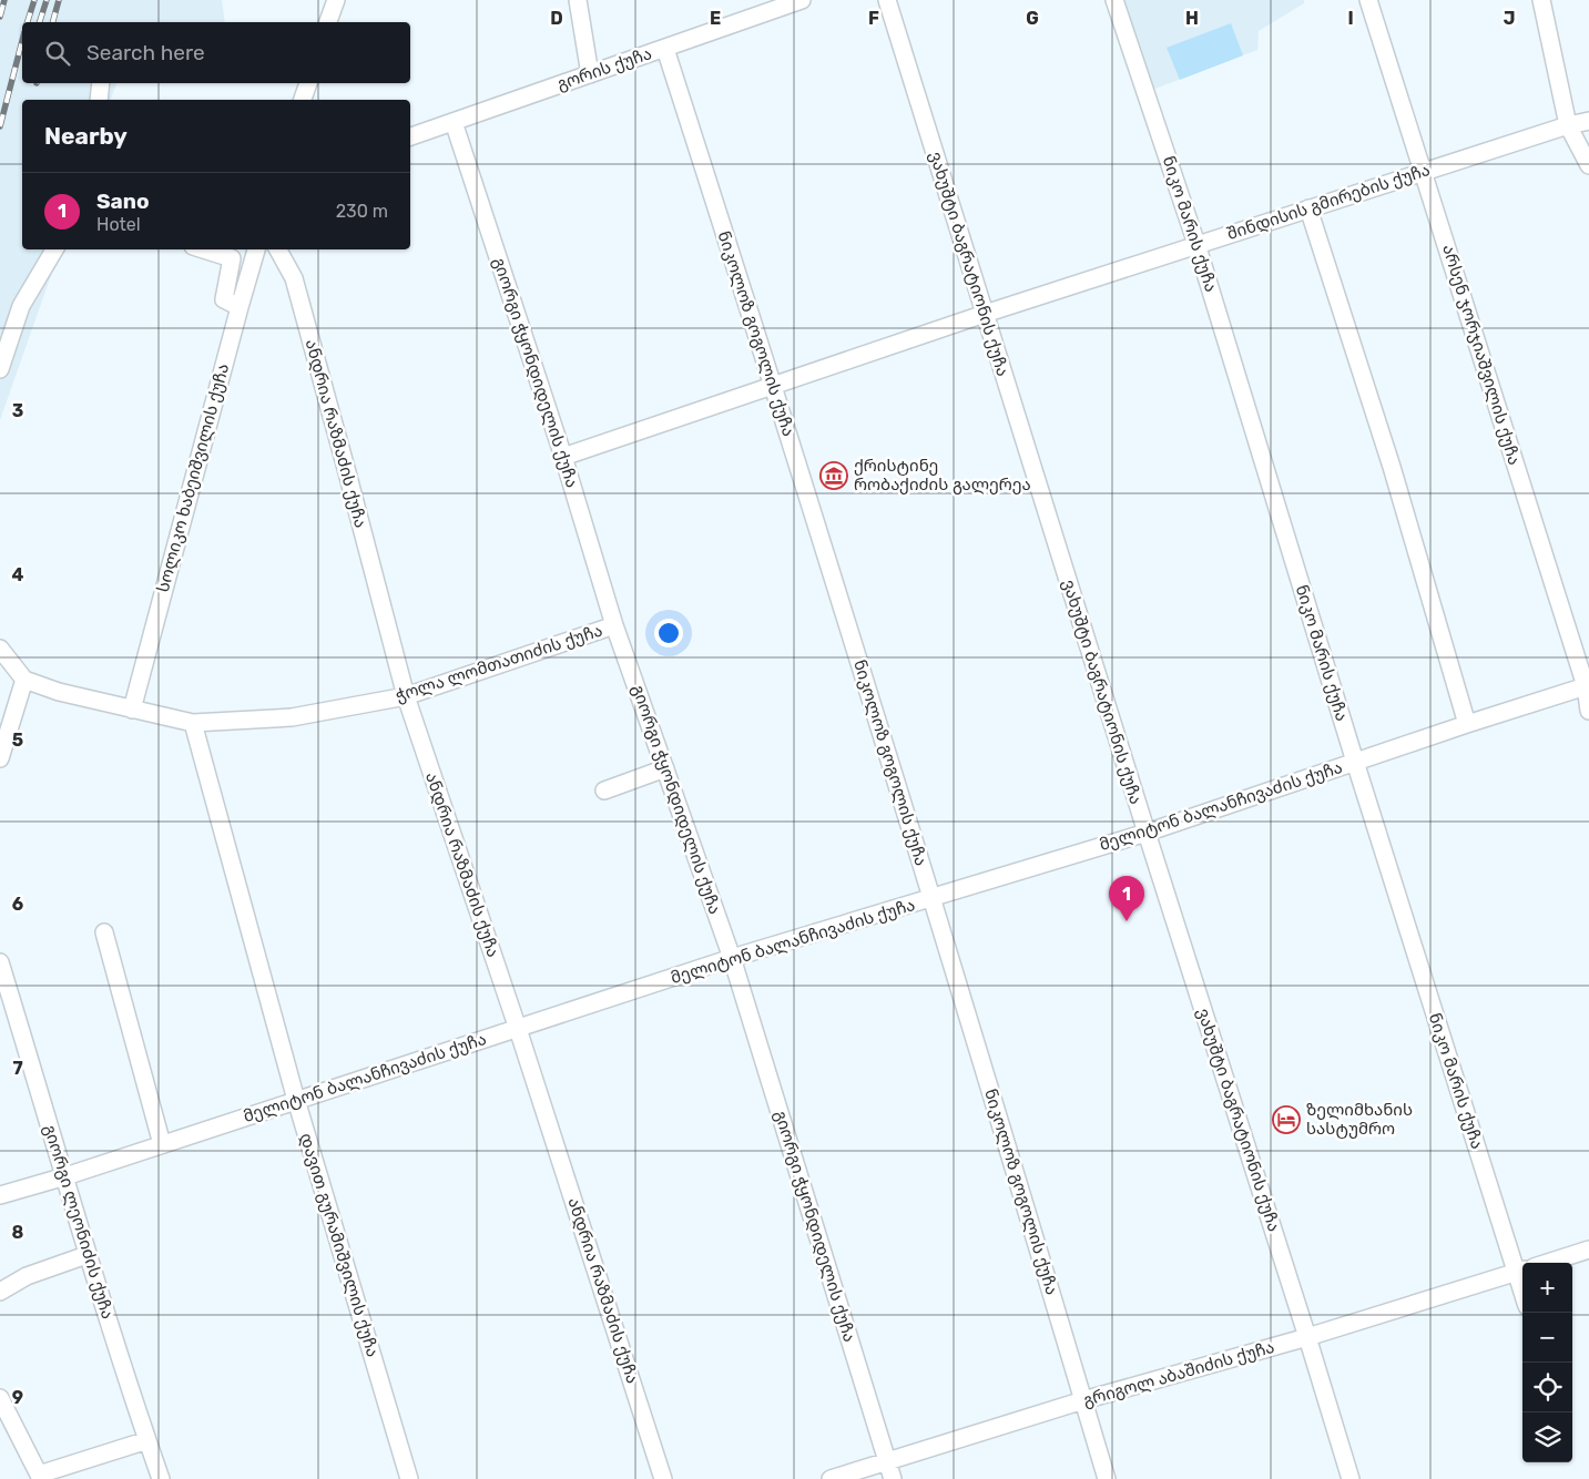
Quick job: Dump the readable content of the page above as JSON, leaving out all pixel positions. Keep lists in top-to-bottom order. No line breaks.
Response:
{"streets":{"street":["გორის ქუჩა","შინდისის გმირების ქუჩა","ნიკო მარის ქუჩა","ვახუშტი ბაგრატიონის ქუჩა","ნიკოლოზ გოგოლის ქუჩა","არსენ ჯორჯიაშვილის ქუჩა","გიორგი ჭყონდიდელის ქუჩა","ანდრია რაზმაძის ქუჩა","სოლიკო ხაბეიშვილის ქუჩა","ჭოლა ლომთათიძის ქუჩა","მელიტონ ბალანჩივაძის ქუჩა","გიორგი ლეონიძის ქუჩა","დავით გურამიშვილის ქუჩა","გრიგოლ აბაშიძის ქუჩა"]},"crossings":[["გორის ქუჩა","ნიკოლოზ გოგოლის ქუჩა"],["გორის ქუჩა","გიორგი ჭყონდიდელის ქუჩა"],["შინდისის გმირების ქუჩა","ნიკო მარის ქუჩა"],["შინდისის გმირების ქუჩა","ვახუშტი ბაგრატიონის ქუჩა"],["შინდისის გმირების ქუჩა","ნიკოლოზ გოგოლის ქუჩა"],["შინდისის გმირების ქუჩა","არსენ ჯორჯიაშვილის ქუჩა"],["შინდისის გმირების ქუჩა","გიორგი ჭყონდიდელის ქუჩა"],["ნიკო მარის ქუჩა","მელიტონ ბალანჩივაძის ქუჩა"],["ნიკო მარის ქუჩა","გრიგოლ აბაშიძის ქუჩა"],["ვახუშტი ბაგრატიონის ქუჩა","მელიტონ ბალანჩივაძის ქუჩა"],["ვახუშტი ბაგრატიონის ქუჩა","გრიგოლ აბაშიძის ქუჩა"],["ნიკოლოზ გოგოლის ქუჩა","მელიტონ ბალანჩივაძის ქუჩა"],["ნიკოლოზ გოგოლის ქუჩა","გრიგოლ აბაშიძის ქუჩა"],["არსენ ჯორჯიაშვილის ქუჩა","მელიტონ ბალანჩივაძის ქუჩა"],["გიორგი ჭყონდიდელის ქუჩა","ჭოლა ლომთათიძის ქუჩა"],["გიორგი ჭყონდიდელის ქუჩა","მელიტონ ბალანჩივაძის ქუჩა"],["გიორგი ჭყონდიდელის ქუჩა","გრიგოლ აბაშიძის ქუჩა"],["ანდრია რაზმაძის ქუჩა","ჭოლა ლომთათიძის ქუჩა"],["ანდრია რაზმაძის ქუჩა","მელიტონ ბალანჩივაძის ქუჩა"],["სოლიკო ხაბეიშვილის ქუჩა","ჭოლა ლომთათიძის ქუჩა"],["ჭოლა ლომთათიძის ქუჩა","დავით გურამიშვილის ქუჩა"],["მელიტონ ბალანჩივაძის ქუჩა","გიორგი ლეონიძის ქუჩა"],["მელიტონ ბალანჩივაძის ქუჩა","დავით გურამიშვილის ქუჩა"]],"places":{"museum":["ქრისტინე რობაქიძის გალერეა"],"hotel":["ზელიმხანის სასტუმრო"]},"page":{"search":"Search here","heading":"Nearby","list":[{"mark":"1","name":"Sano","note":"Hotel","value":"230 m"}],"pins":"1","map_buttons":["+","−"]},"grid":{"columns":["D","E","F","G","H","I","J"],"rows":["3","4","5","6","7","8","9"]}}
